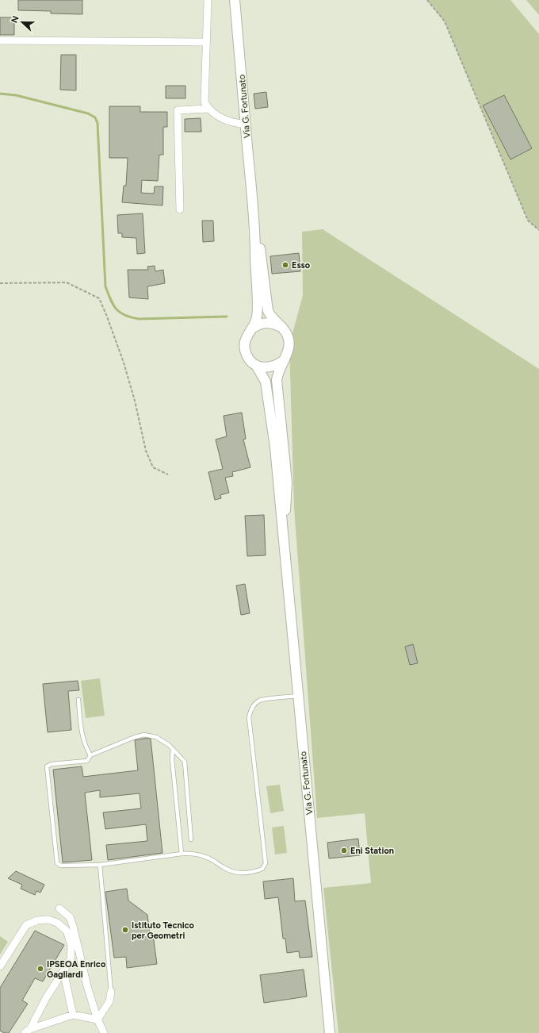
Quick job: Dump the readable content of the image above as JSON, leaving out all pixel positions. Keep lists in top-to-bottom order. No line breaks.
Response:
{"streets":{"main road":["Via G. Fortunato"]},"places":["Esso","Eni Station","Istituto Tecnico per Geometri","IPSEOA Enrico Gagliardi"],"north":"left"}
